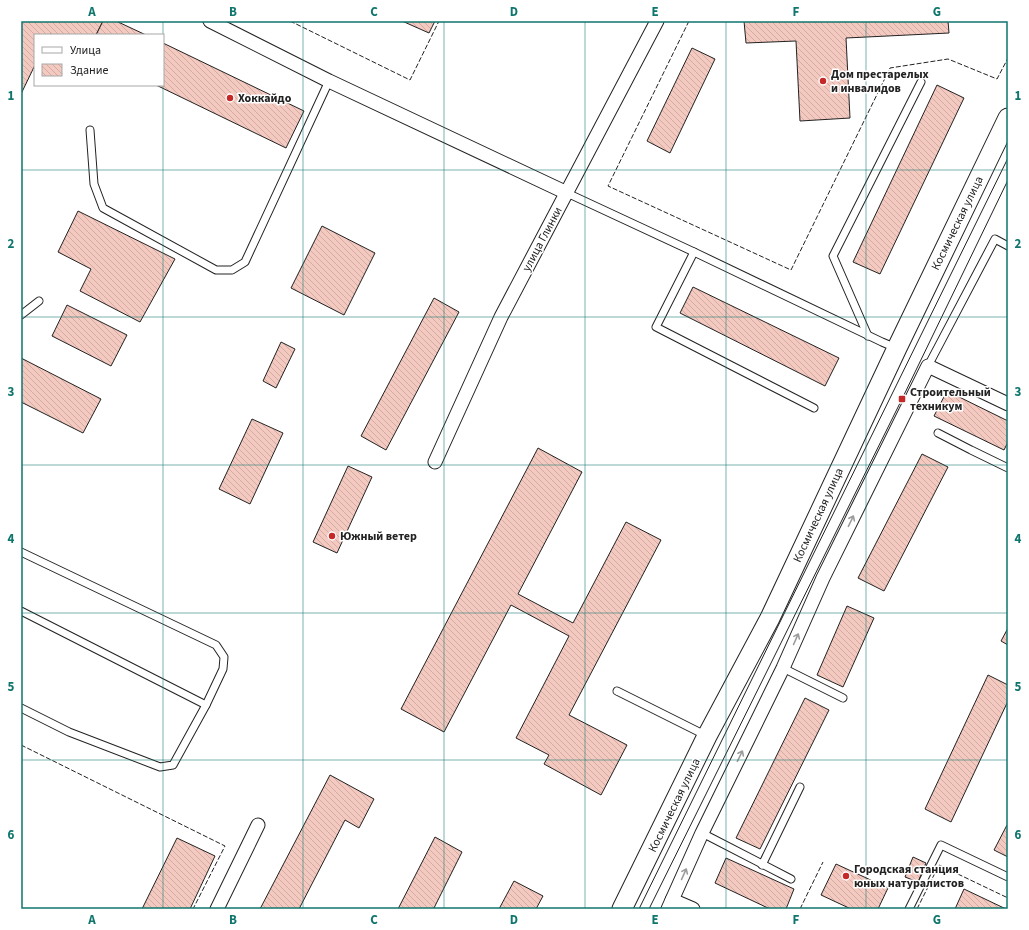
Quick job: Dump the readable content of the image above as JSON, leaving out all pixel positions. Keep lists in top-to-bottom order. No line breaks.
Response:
{"streets":{"main road":["Космическая улица"],"street":["улица Глинки"]},"places":{"other":["Дом престарелых и инвалидов","Хоккайдо","Южный ветер","Городская станция юных натуралистов"],"transit":["Строительный техникум"]},"legend":["Улица","Здание"],"grid":{"columns":["A","B","C","D","E","F","G"],"rows":["1","2","3","4","5","6"]}}
